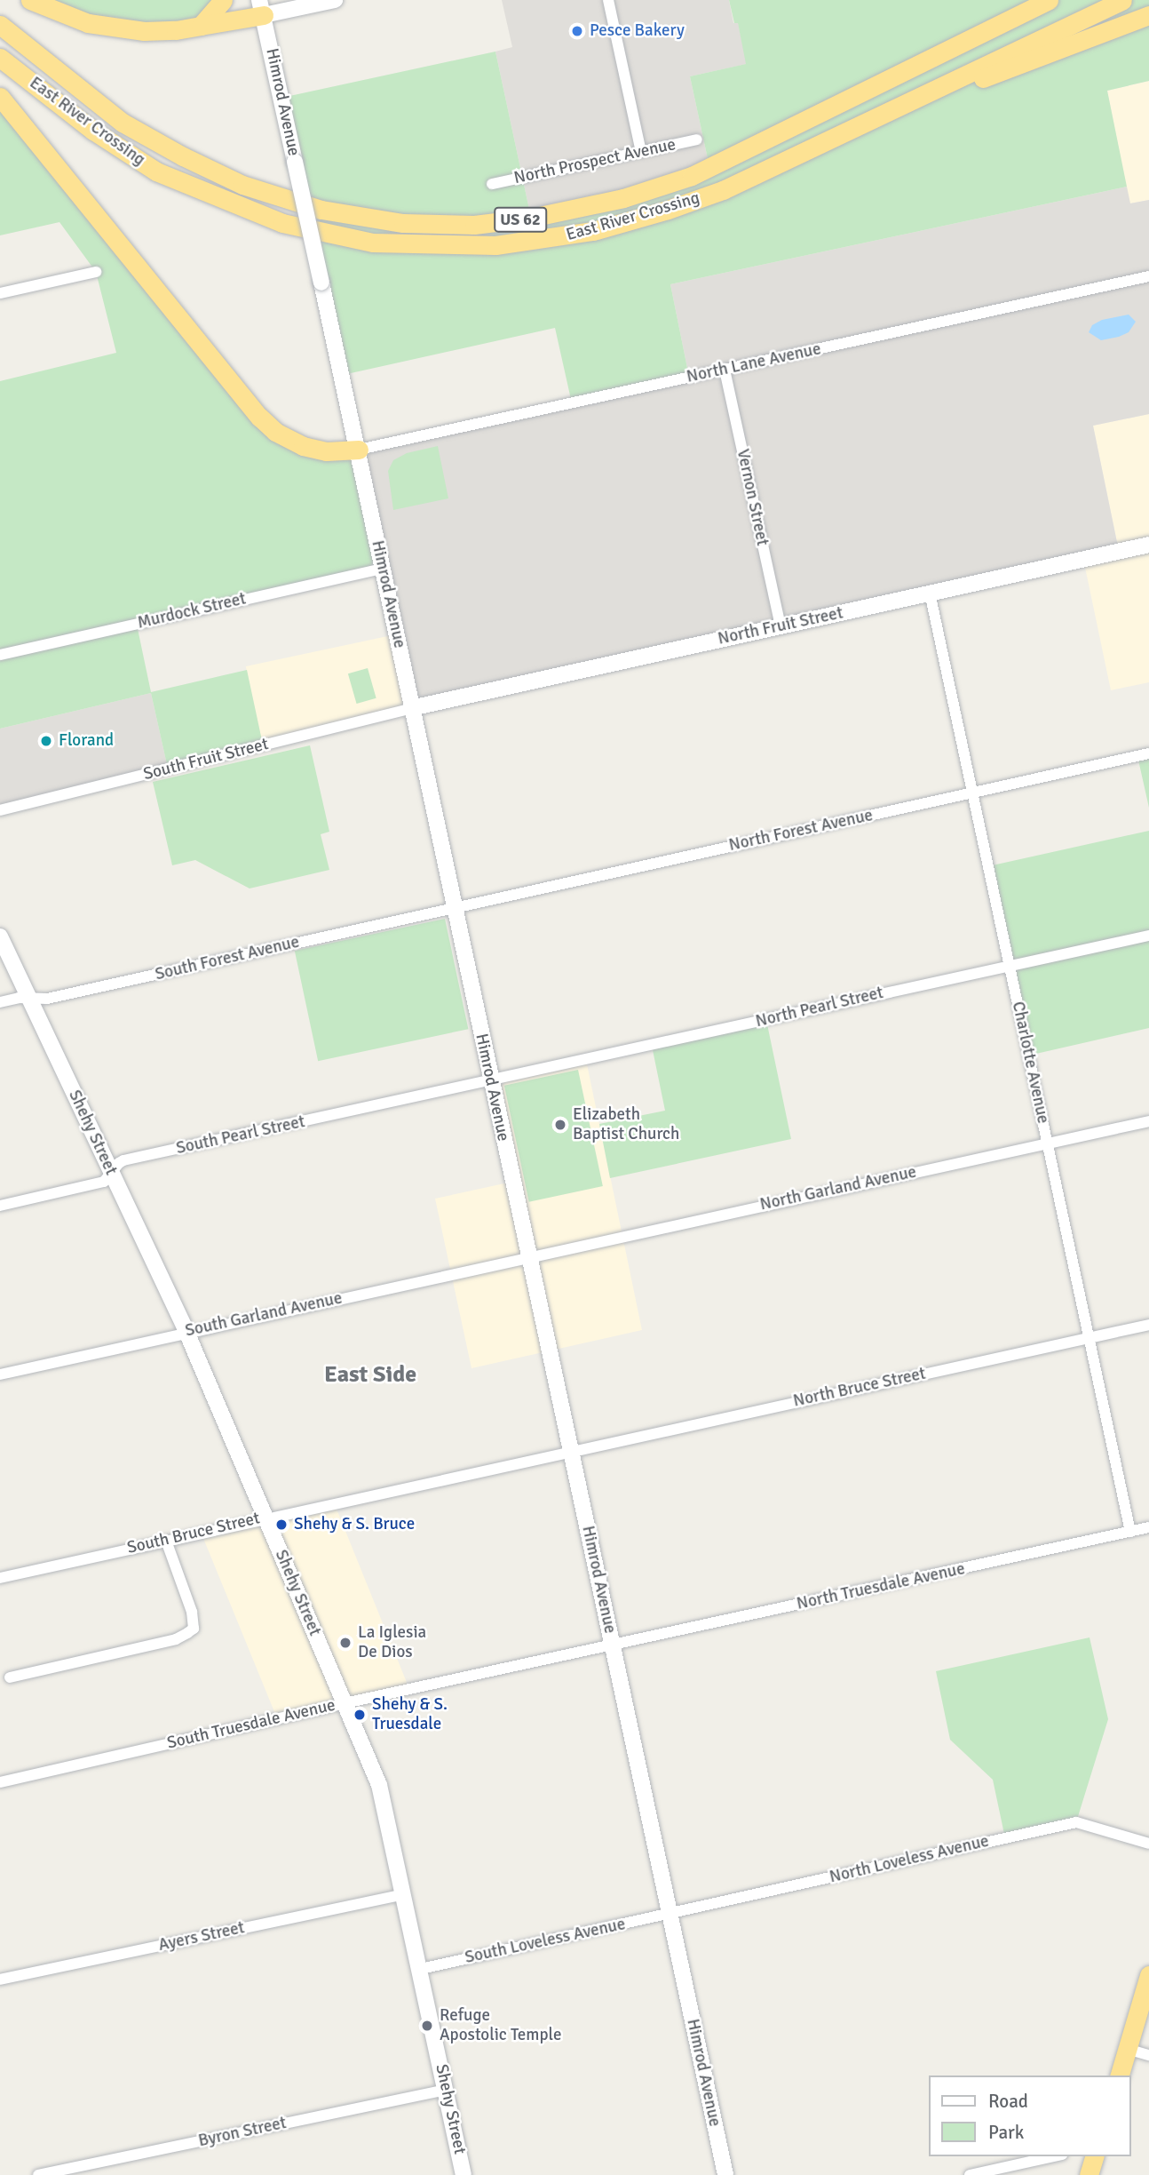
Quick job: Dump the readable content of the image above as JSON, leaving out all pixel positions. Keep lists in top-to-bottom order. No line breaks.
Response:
{"streets":{"highway":["East River Crossing","US 62"],"street":["Himrod Avenue","North Prospect Avenue","North Lane Avenue","Vernon Street","Murdock Street","North Fruit Street","South Fruit Street","North Forest Avenue","South Forest Avenue","North Pearl Street","Charlotte Avenue","Shehy Street","South Pearl Street","North Garland Avenue","South Garland Avenue","North Bruce Street","South Bruce Street","North Truesdale Avenue","South Truesdale Avenue","North Loveless Avenue","Ayers Street","South Loveless Avenue","Byron Street"]},"crossings":[["Himrod Avenue","North Lane Avenue"],["Himrod Avenue","Murdock Street"],["Himrod Avenue","North Fruit Street"],["Himrod Avenue","South Fruit Street"],["Himrod Avenue","North Forest Avenue"],["Himrod Avenue","South Forest Avenue"],["Himrod Avenue","North Pearl Street"],["Himrod Avenue","South Pearl Street"],["Himrod Avenue","North Garland Avenue"],["Himrod Avenue","South Garland Avenue"],["Himrod Avenue","North Bruce Street"],["Himrod Avenue","South Bruce Street"],["Himrod Avenue","North Truesdale Avenue"],["Himrod Avenue","South Truesdale Avenue"],["Himrod Avenue","North Loveless Avenue"],["Himrod Avenue","South Loveless Avenue"],["North Lane Avenue","Vernon Street"],["Vernon Street","North Fruit Street"],["North Fruit Street","South Fruit Street"],["North Fruit Street","Charlotte Avenue"],["North Forest Avenue","South Forest Avenue"],["North Forest Avenue","Charlotte Avenue"],["South Forest Avenue","Shehy Street"],["North Pearl Street","Charlotte Avenue"],["North Pearl Street","South Pearl Street"],["Charlotte Avenue","North Garland Avenue"],["Charlotte Avenue","North Bruce Street"],["Charlotte Avenue","North Truesdale Avenue"],["Shehy Street","South Pearl Street"],["Shehy Street","South Garland Avenue"],["Shehy Street","South Bruce Street"],["Shehy Street","South Truesdale Avenue"],["Shehy Street","Ayers Street"],["Shehy Street","South Loveless Avenue"],["Shehy Street","Byron Street"],["North Garland Avenue","South Garland Avenue"],["North Bruce Street","South Bruce Street"],["North Truesdale Avenue","South Truesdale Avenue"],["North Loveless Avenue","South Loveless Avenue"]],"districts":["East Side"],"places":["Pesce Bakery","Florand","Elizabeth Baptist Church","Shehy & S. Bruce","La Iglesia De Dios","Shehy & S. Truesdale","Refuge Apostolic Temple"],"legend":["Road","Park"]}
